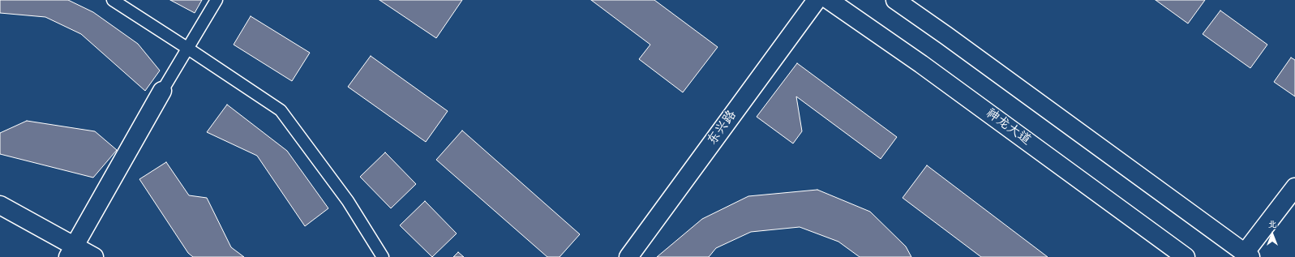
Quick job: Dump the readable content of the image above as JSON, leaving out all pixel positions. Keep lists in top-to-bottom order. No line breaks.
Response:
{"streets":{"main road":["神龙大道","东兴路"]},"north":"top"}
